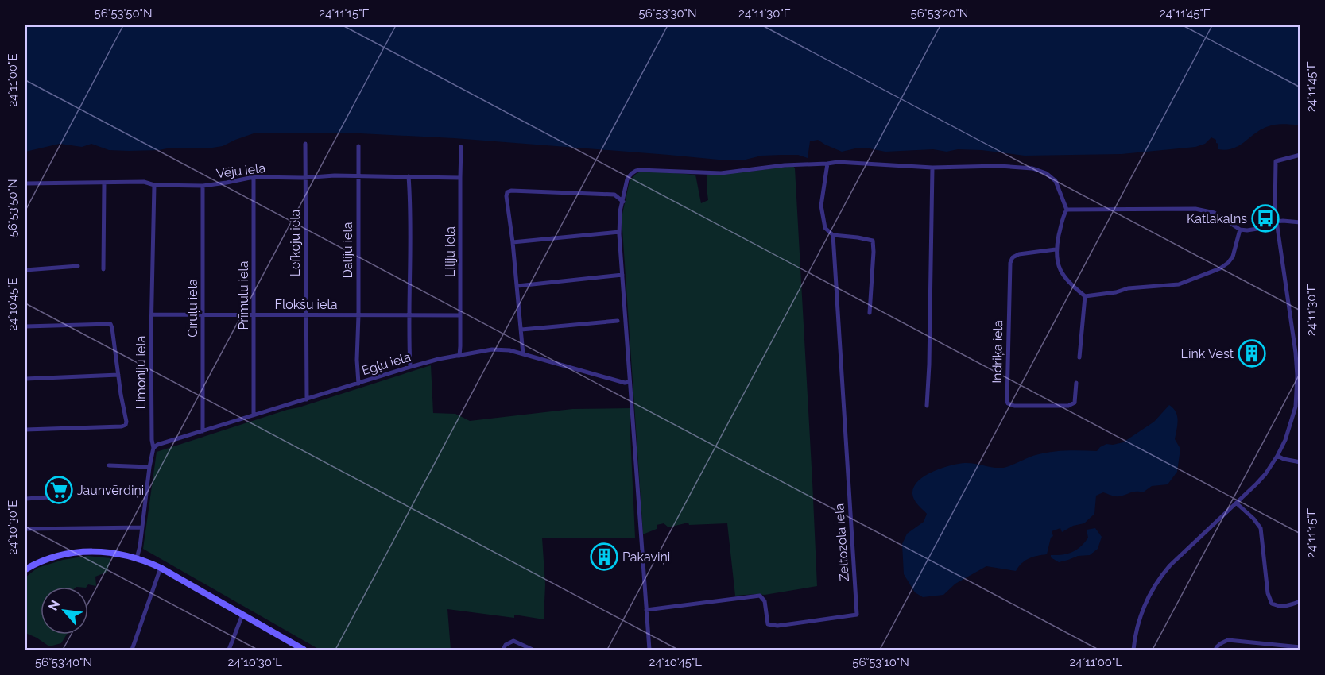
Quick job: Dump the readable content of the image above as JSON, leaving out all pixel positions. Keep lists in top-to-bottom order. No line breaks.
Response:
{"streets":{"street":["Vēju iela","Lefkoju iela","Dāliju iela","Liliju iela","Prīmulu iela","Flokšu iela","Cīruļu iela","Indriķa iela","Egļu iela","Limoniju iela","Zeltozola iela"]},"crossings":[["Vēju iela","Lefkoju iela"],["Vēju iela","Dāliju iela"],["Vēju iela","Liliju iela"],["Vēju iela","Prīmulu iela"],["Vēju iela","Cīruļu iela"],["Vēju iela","Limoniju iela"],["Lefkoju iela","Flokšu iela"],["Lefkoju iela","Egļu iela"],["Dāliju iela","Flokšu iela"],["Dāliju iela","Egļu iela"],["Liliju iela","Flokšu iela"],["Liliju iela","Egļu iela"],["Prīmulu iela","Flokšu iela"],["Prīmulu iela","Egļu iela"],["Flokšu iela","Cīruļu iela"],["Flokšu iela","Limoniju iela"],["Cīruļu iela","Egļu iela"],["Egļu iela","Limoniju iela"]],"places":{"bus stop":["Katlakalns"],"building":["Link Vest","Pakaviņi"],"supermarket":["Jaunvērdiņi"]},"north":"top left","coordinates":["56°53'50\"N","24°11'15\"E","56°53'30\"N","24°11'30\"E","56°53'20\"N","24°11'45\"E","24°11'00\"E","24°10'45\"E","24°10'30\"E","56°53'40\"N","56°53'10\"N"]}
